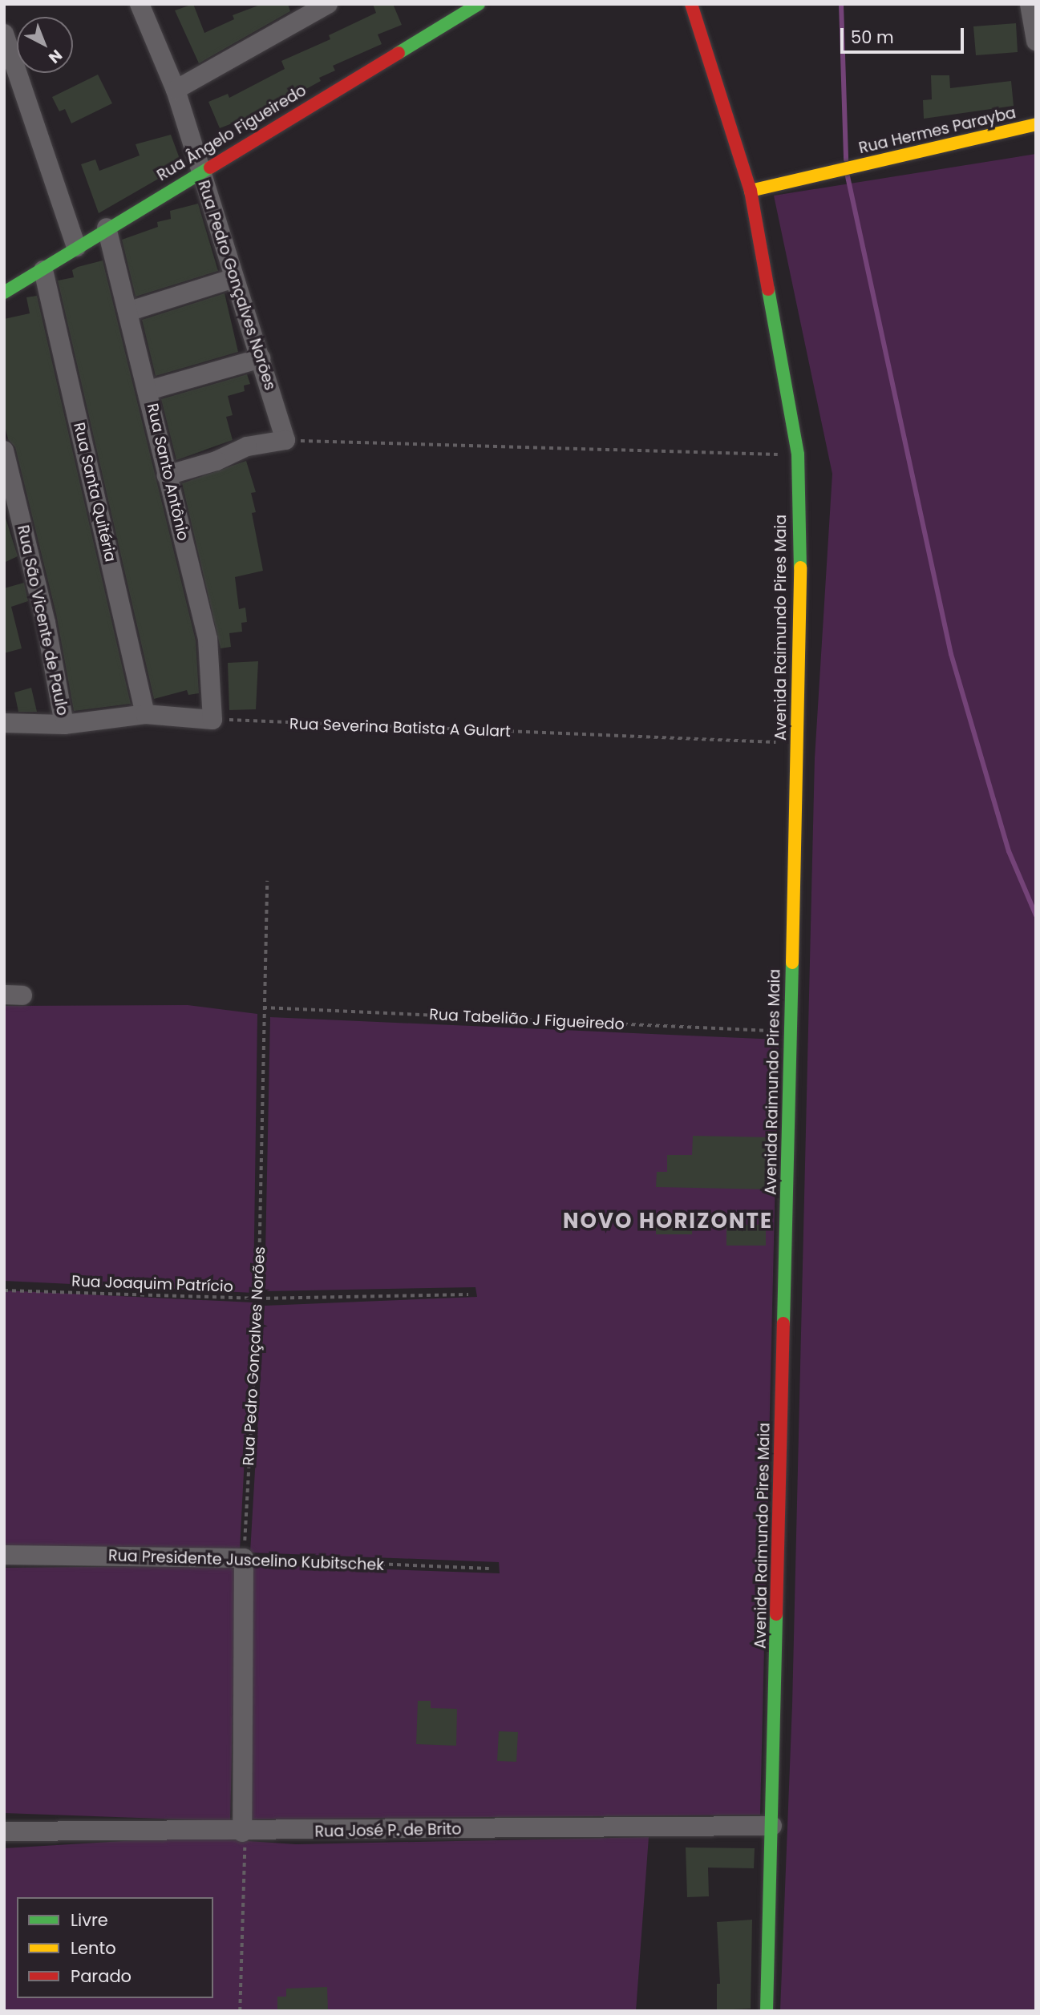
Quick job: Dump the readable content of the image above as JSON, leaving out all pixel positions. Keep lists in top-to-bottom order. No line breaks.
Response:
{"streets":{"street":["Rua Hermes Parayba","Rua Ângelo Figueiredo","Rua Pedro Gonçalves Norões","Rua Santo Antônio","Rua Santa Quitéria","Rua São Vicente de Paulo","Avenida Raimundo Pires Maia","Rua Presidente Juscelino Kubitschek","Rua José P. de Brito"],"path":["Rua Severina Batista A Gulart","Rua Tabelião J Figueiredo","Rua Joaquim Patrício"]},"crossings":[["Rua Hermes Parayba","Avenida Raimundo Pires Maia"],["Rua Ângelo Figueiredo","Rua Pedro Gonçalves Norões"],["Rua Ângelo Figueiredo","Rua Santo Antônio"],["Rua Ângelo Figueiredo","Rua Santa Quitéria"],["Rua Pedro Gonçalves Norões","Rua Tabelião J Figueiredo"],["Rua Pedro Gonçalves Norões","Rua Joaquim Patrício"],["Rua Pedro Gonçalves Norões","Rua Presidente Juscelino Kubitschek"],["Rua Santo Antônio","Rua Severina Batista A Gulart"],["Avenida Raimundo Pires Maia","Rua Severina Batista A Gulart"],["Avenida Raimundo Pires Maia","Rua Tabelião J Figueiredo"],["Avenida Raimundo Pires Maia","Rua José P. de Brito"]],"districts":["NOVO HORIZONTE"],"legend":["Livre","Lento","Parado"],"scale_bar":"50 m","north":"bottom right"}
